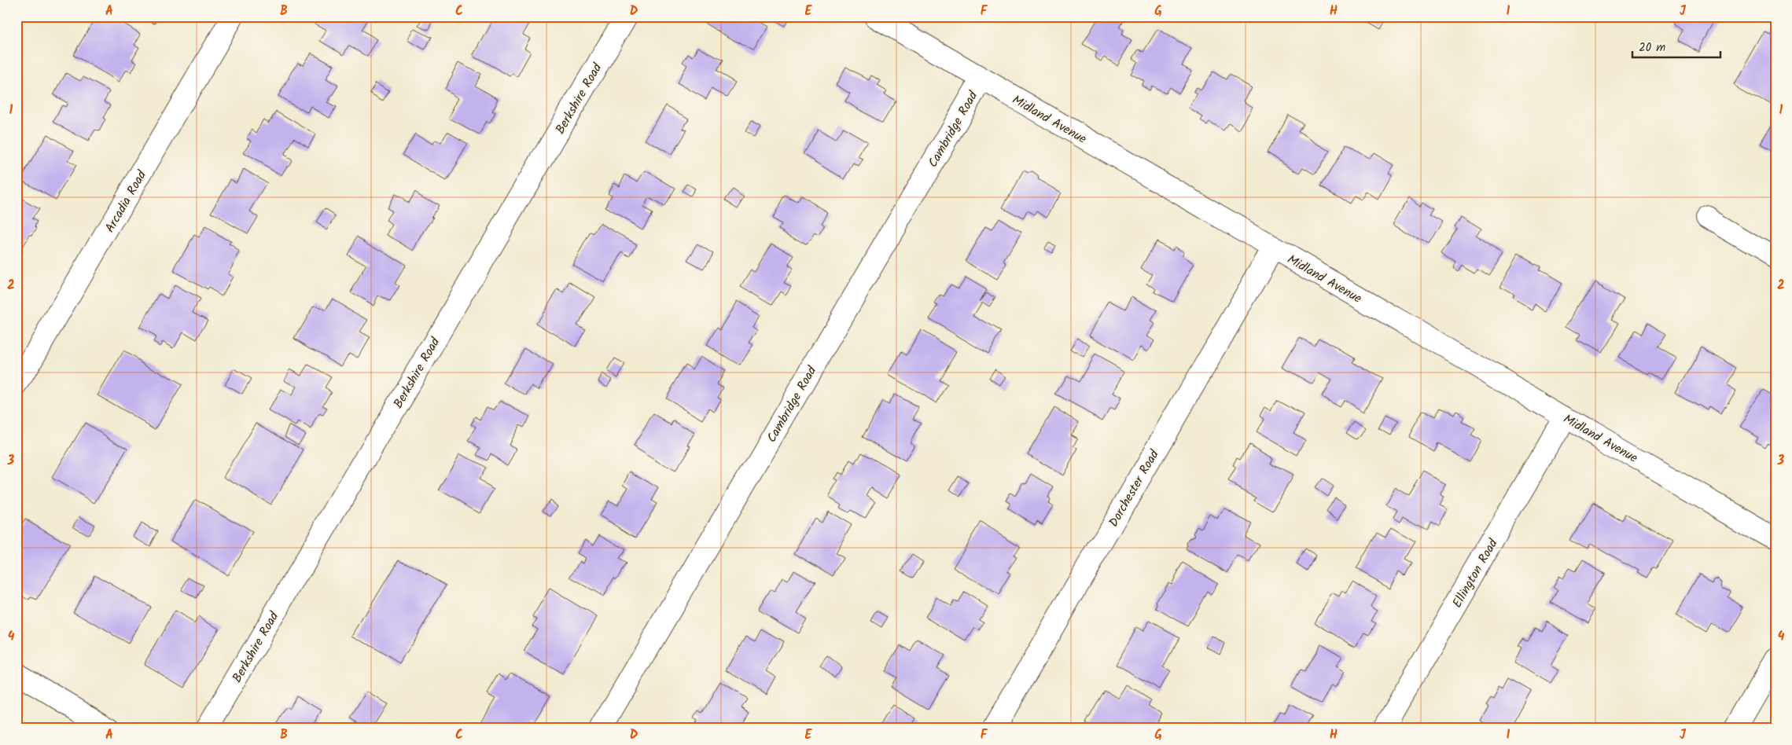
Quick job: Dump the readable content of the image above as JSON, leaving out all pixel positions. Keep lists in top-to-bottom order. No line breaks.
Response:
{"streets":{"street":["Berkshire Road","Midland Avenue","Cambridge Road","Arcadia Road","Dorchester Road","Ellington Road"]},"crossings":[["Midland Avenue","Cambridge Road"],["Midland Avenue","Dorchester Road"],["Midland Avenue","Ellington Road"]],"scale_bar":"20 m","grid":{"columns":["A","B","C","D","E","F","G","H","I","J"],"rows":["1","2","3","4"]}}
